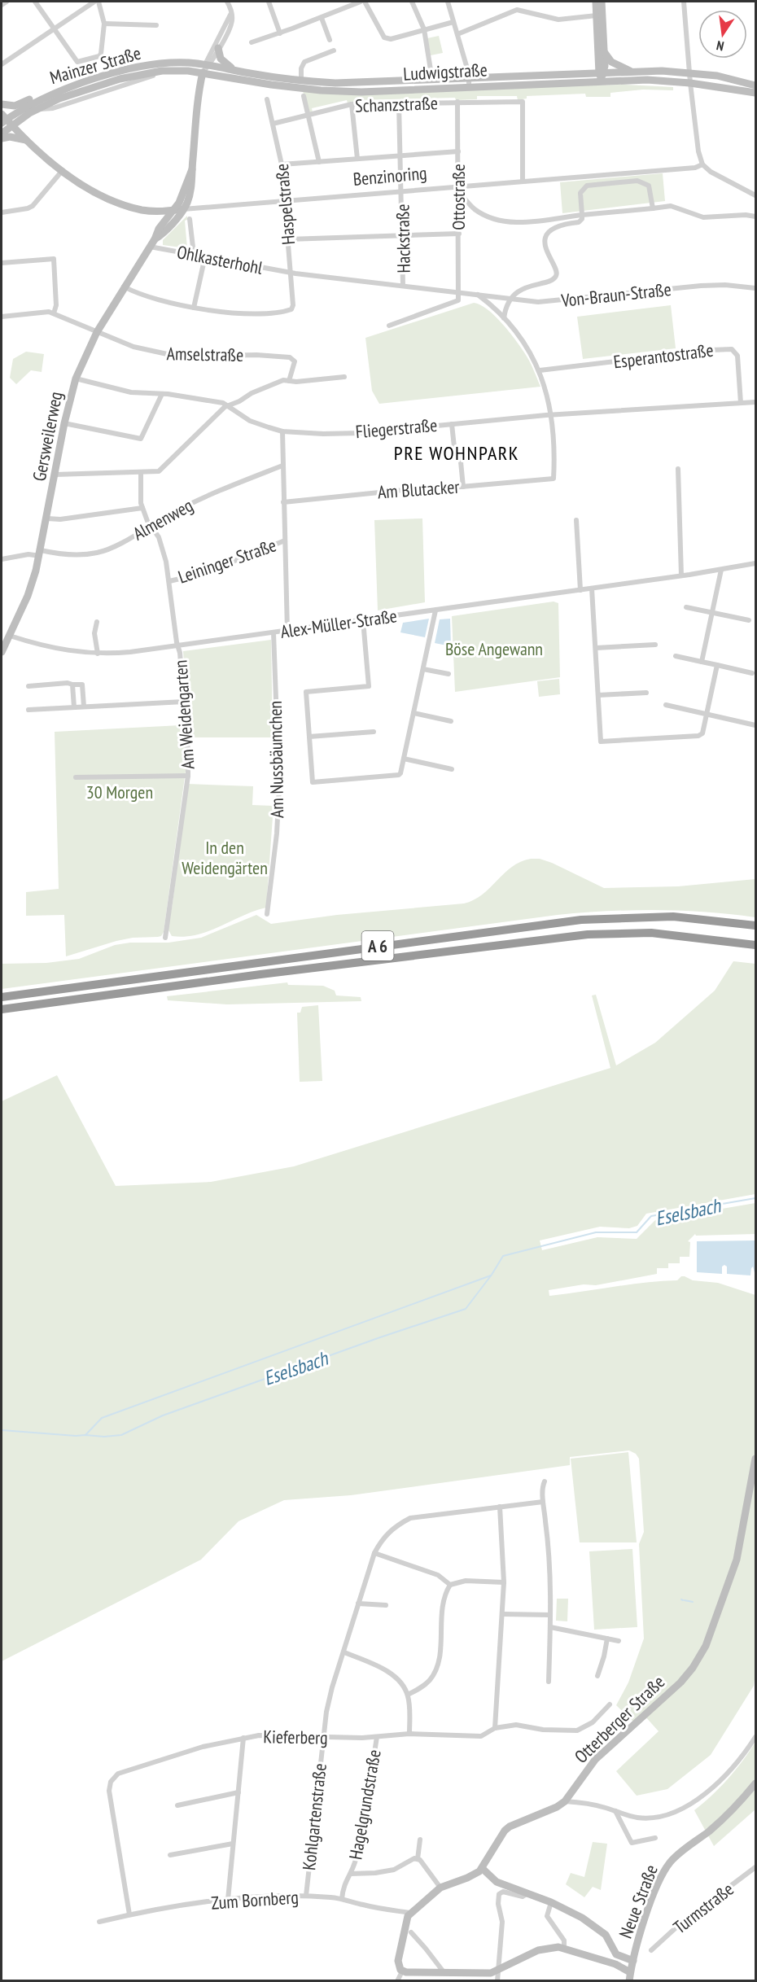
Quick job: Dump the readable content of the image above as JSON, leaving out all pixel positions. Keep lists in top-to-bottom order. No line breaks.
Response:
{"streets":{"highway":["A 6"],"street":["Mainzer Straße","Ludwigstraße","Schanzstraße","Benzinoring","Ottostraße","Haspelstraße","Hackstraße","Ohlkasterhohl","Von-Braun-Straße","Amselstraße","Esperantostraße","Fliegerstraße","Gersweilerweg","Am Blutacker","Almenweg","Leininger Straße","Alex-Müller-Straße","Am Weidengarten","Am Nussbäumchen","Otterberger Straße","Kieferberg","Hagelgrundstraße","Kohlgartenstraße","Zum Bornberg","Neue Straße","Turmstraße"]},"crossings":[["Mainzer Straße","Ludwigstraße"],["Mainzer Straße","Benzinoring"],["Mainzer Straße","Gersweilerweg"],["Ludwigstraße","Gersweilerweg"],["Schanzstraße","Benzinoring"],["Schanzstraße","Ottostraße"],["Schanzstraße","Haspelstraße"],["Schanzstraße","Hackstraße"],["Benzinoring","Ottostraße"],["Benzinoring","Haspelstraße"],["Benzinoring","Hackstraße"],["Benzinoring","Gersweilerweg"],["Ottostraße","Von-Braun-Straße"],["Haspelstraße","Ohlkasterhohl"],["Hackstraße","Ohlkasterhohl"],["Hackstraße","Von-Braun-Straße"],["Ohlkasterhohl","Von-Braun-Straße"],["Ohlkasterhohl","Gersweilerweg"],["Amselstraße","Gersweilerweg"],["Esperantostraße","Fliegerstraße"],["Fliegerstraße","Gersweilerweg"],["Fliegerstraße","Am Blutacker"],["Gersweilerweg","Almenweg"],["Gersweilerweg","Alex-Müller-Straße"],["Almenweg","Am Weidengarten"],["Leininger Straße","Am Weidengarten"],["Alex-Müller-Straße","Am Weidengarten"],["Alex-Müller-Straße","Am Nussbäumchen"],["Otterberger Straße","Zum Bornberg"],["Kieferberg","Hagelgrundstraße"],["Kieferberg","Kohlgartenstraße"],["Kieferberg","Zum Bornberg"],["Hagelgrundstraße","Zum Bornberg"],["Kohlgartenstraße","Zum Bornberg"]],"districts":["PRE WOHNPARK"],"water":["Eselsbach"],"parks":["Böse Angewann","30 Morgen","In den Weidengärten"],"north":"bottom"}
